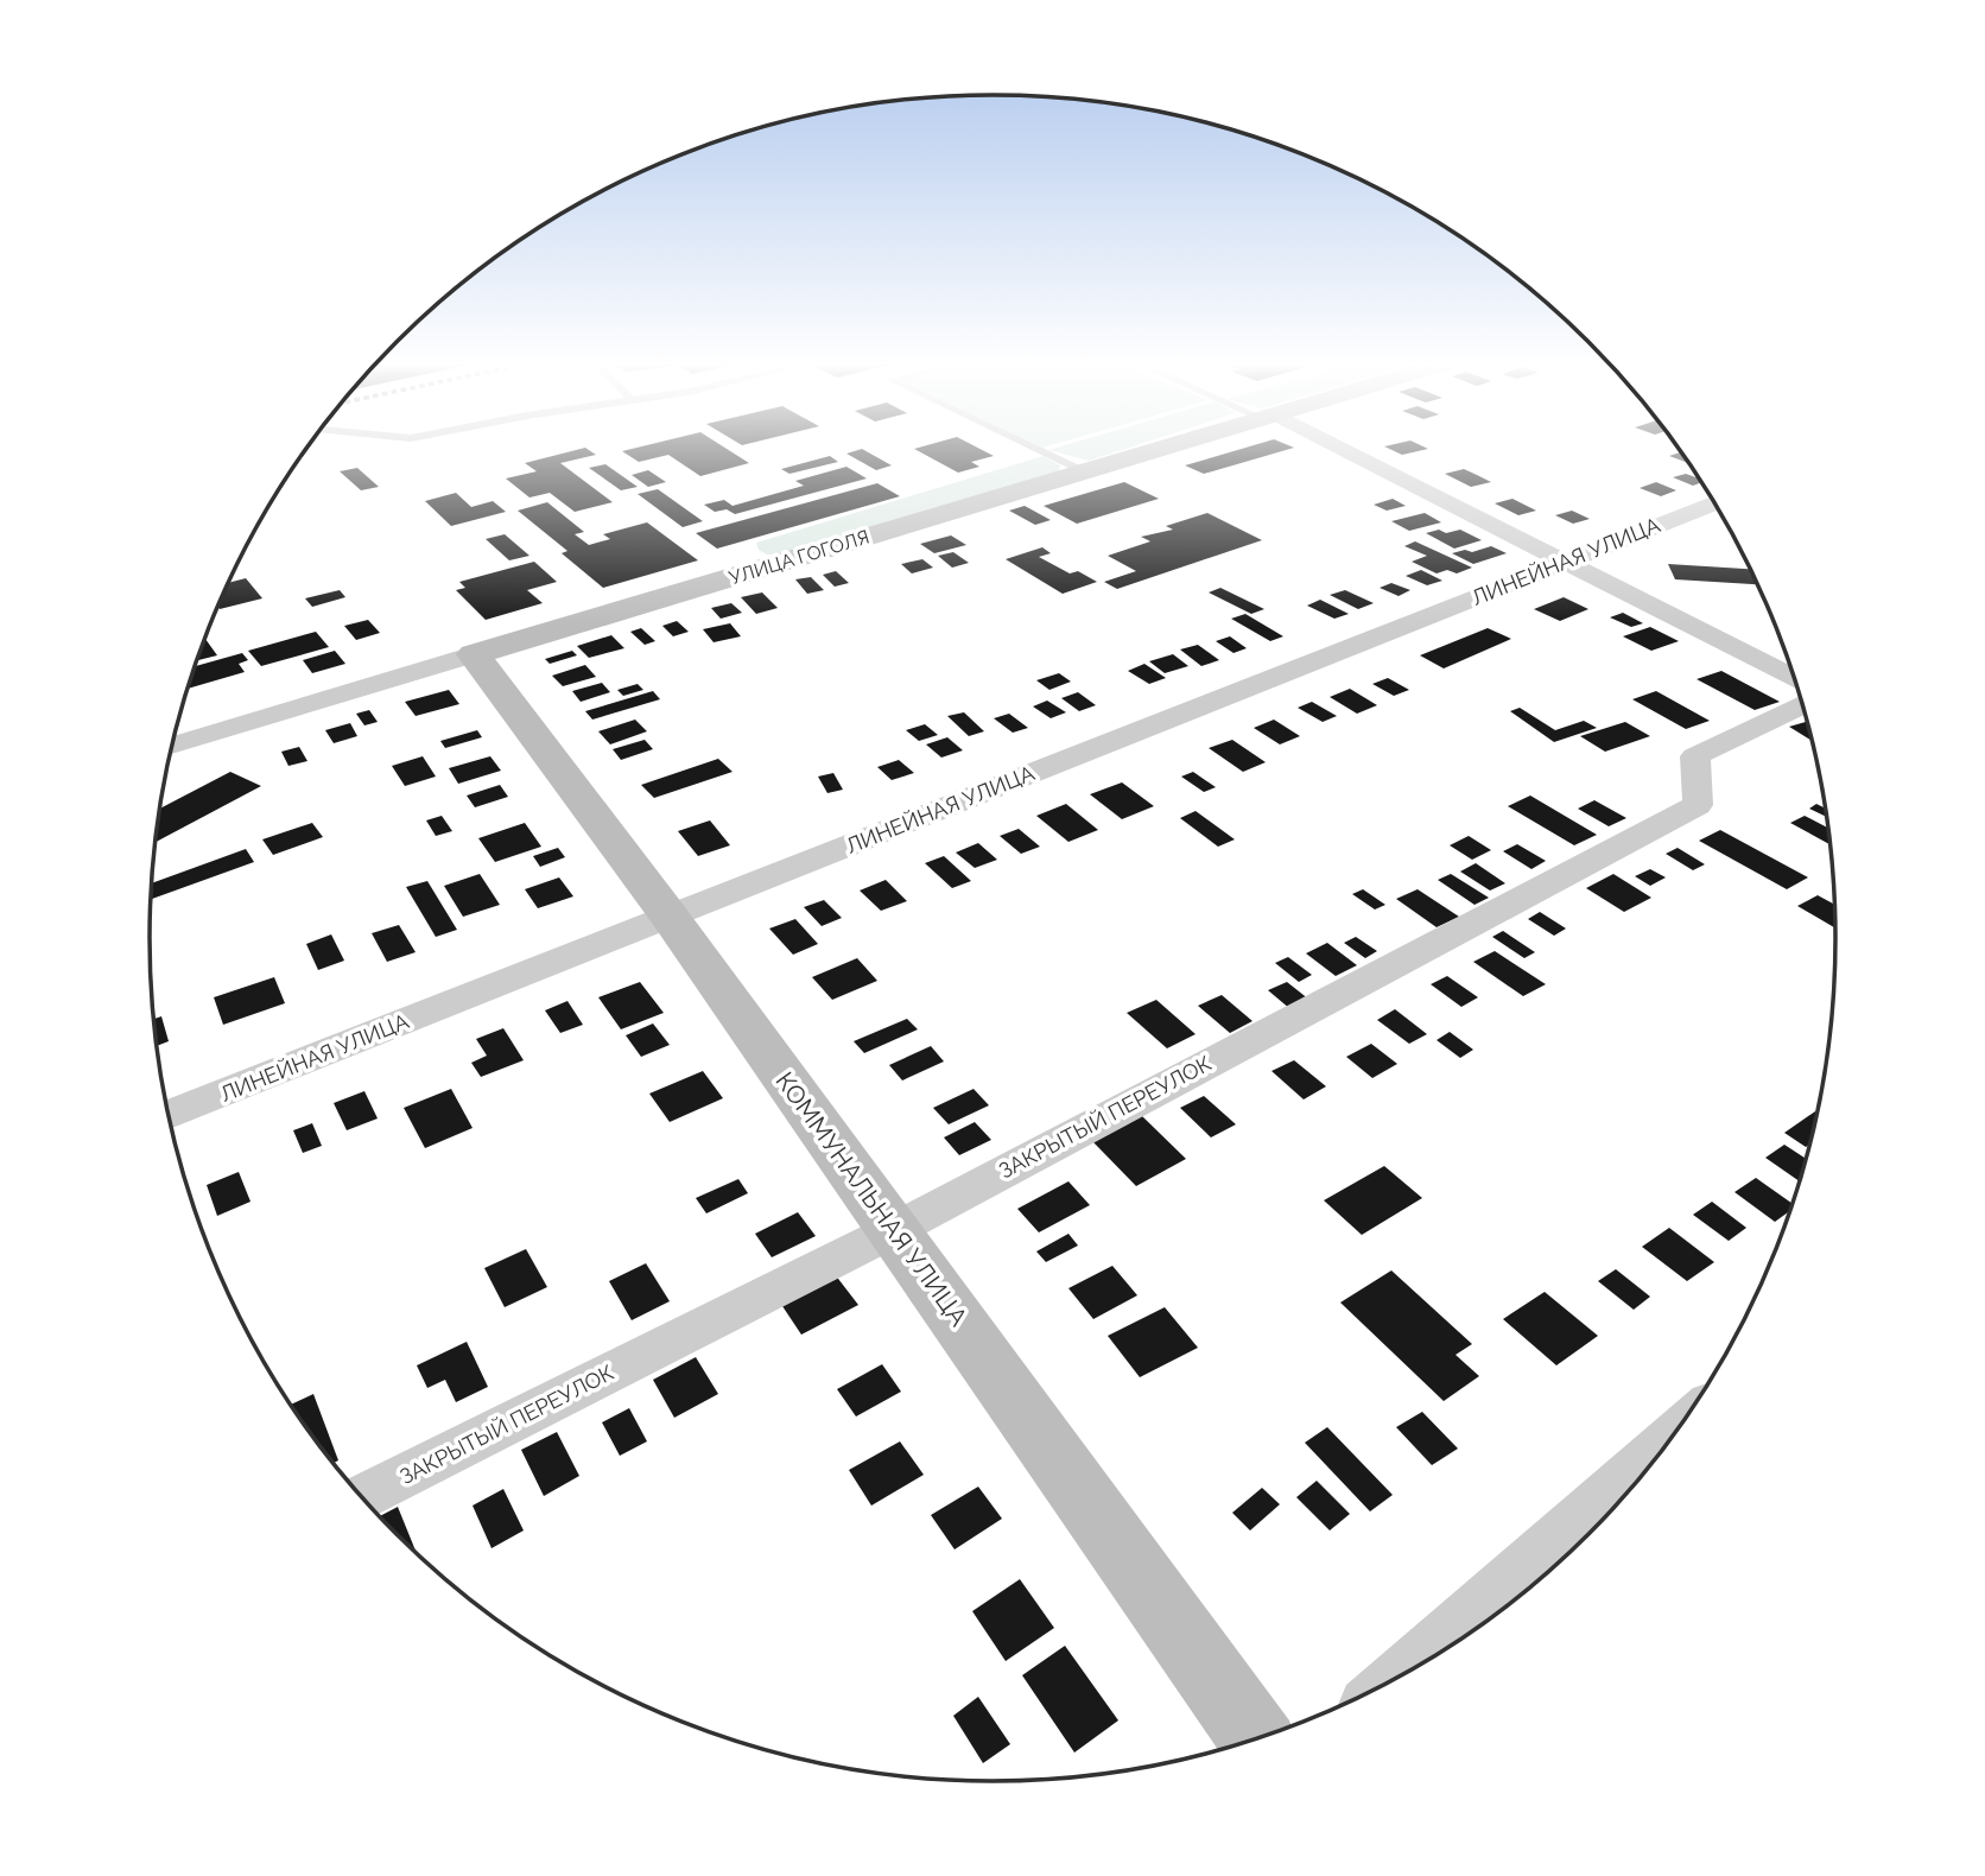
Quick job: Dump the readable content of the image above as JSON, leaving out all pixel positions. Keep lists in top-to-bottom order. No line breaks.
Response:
{"streets":{"street":["УЛИЦА ГОГОЛЯ","ЛИНЕЙНАЯ УЛИЦА","ЗАКРЫТЫЙ ПЕРЕУЛОК","КОММУНАЛЬНАЯ УЛИЦА"]},"crossings":[["УЛИЦА ГОГОЛЯ","КОММУНАЛЬНАЯ УЛИЦА"],["ЛИНЕЙНАЯ УЛИЦА","КОММУНАЛЬНАЯ УЛИЦА"],["ЗАКРЫТЫЙ ПЕРЕУЛОК","КОММУНАЛЬНАЯ УЛИЦА"]]}
